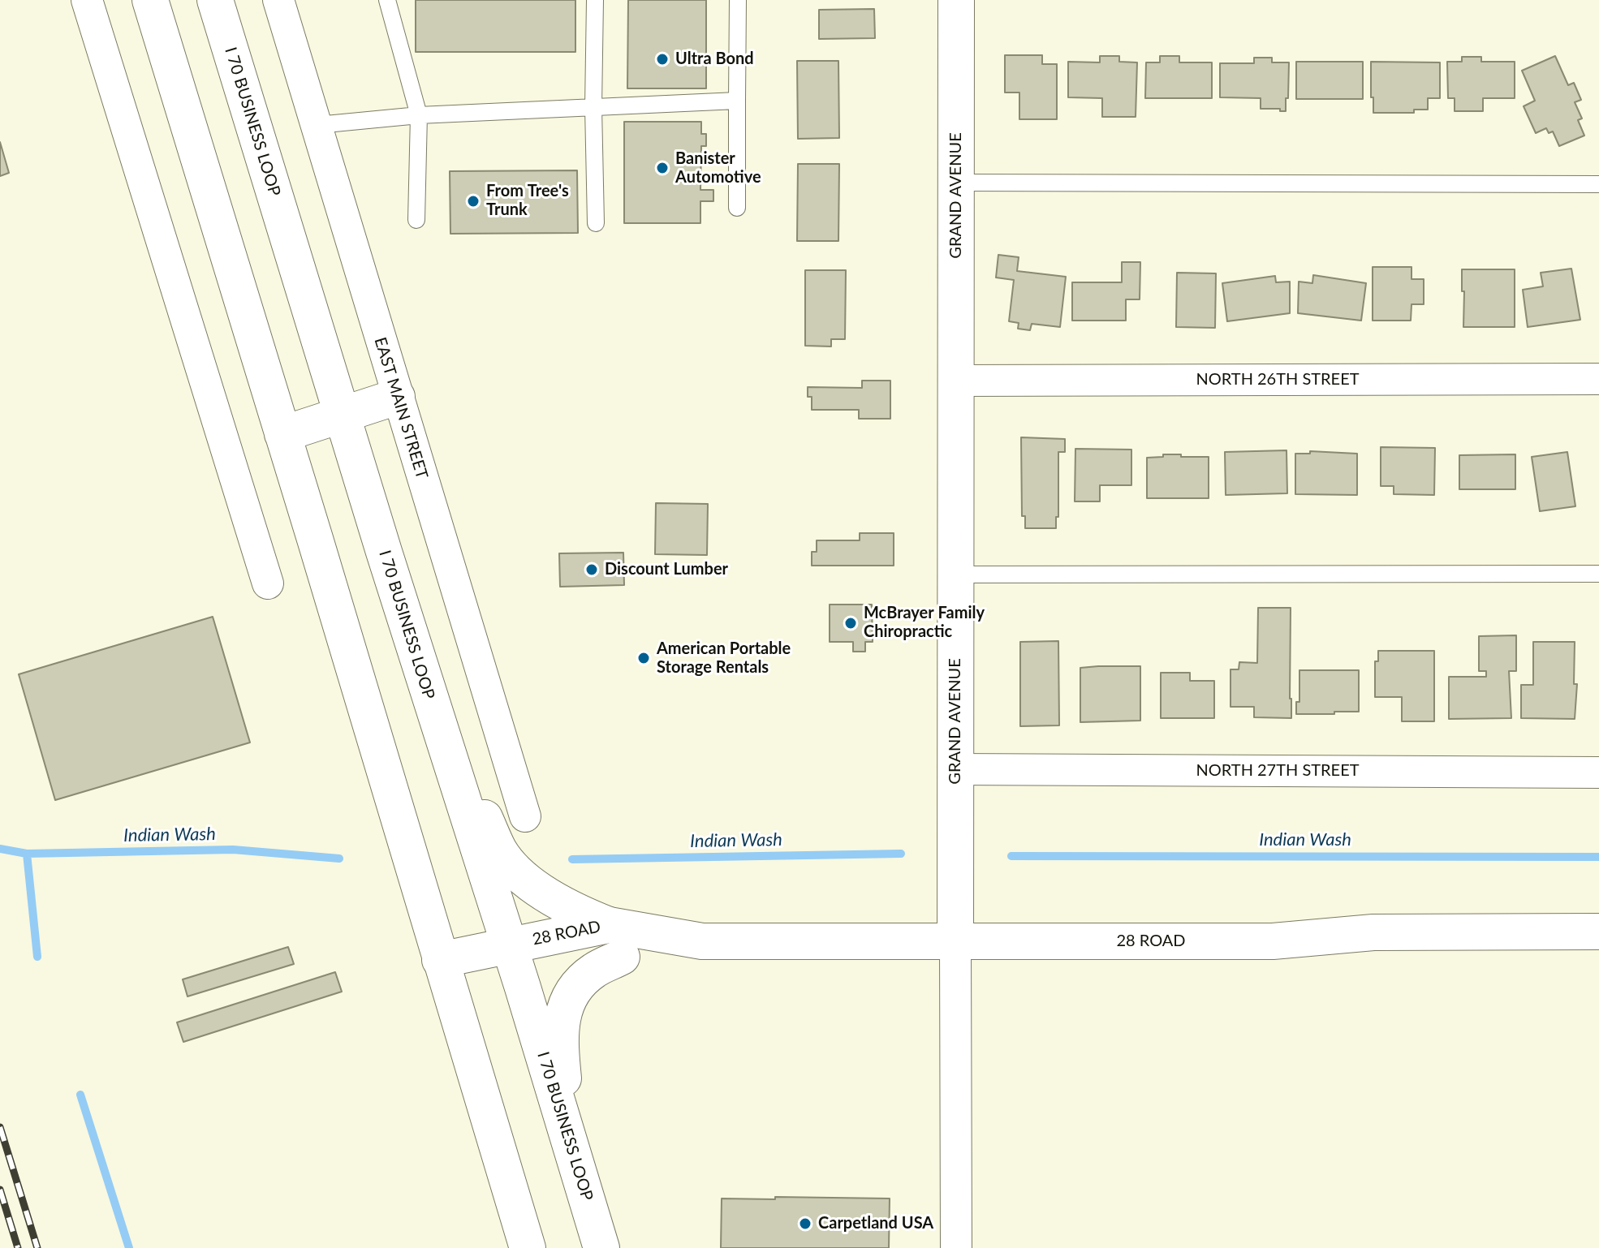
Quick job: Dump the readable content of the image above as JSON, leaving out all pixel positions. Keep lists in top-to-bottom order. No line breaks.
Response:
{"streets":{"main road":["I 70 BUSINESS LOOP","GRAND AVENUE","28 ROAD"],"street":["NORTH 26TH STREET","EAST MAIN STREET","NORTH 27TH STREET"]},"crossings":[["I 70 BUSINESS LOOP","28 ROAD"],["GRAND AVENUE","NORTH 26TH STREET"],["GRAND AVENUE","NORTH 27TH STREET"],["GRAND AVENUE","28 ROAD"]],"water":["Indian Wash"],"places":["Ultra Bond","Banister Automotive","From Tree's Trunk","Discount Lumber","McBrayer Family Chiropractic","American Portable Storage Rentals","Carpetland USA"]}
